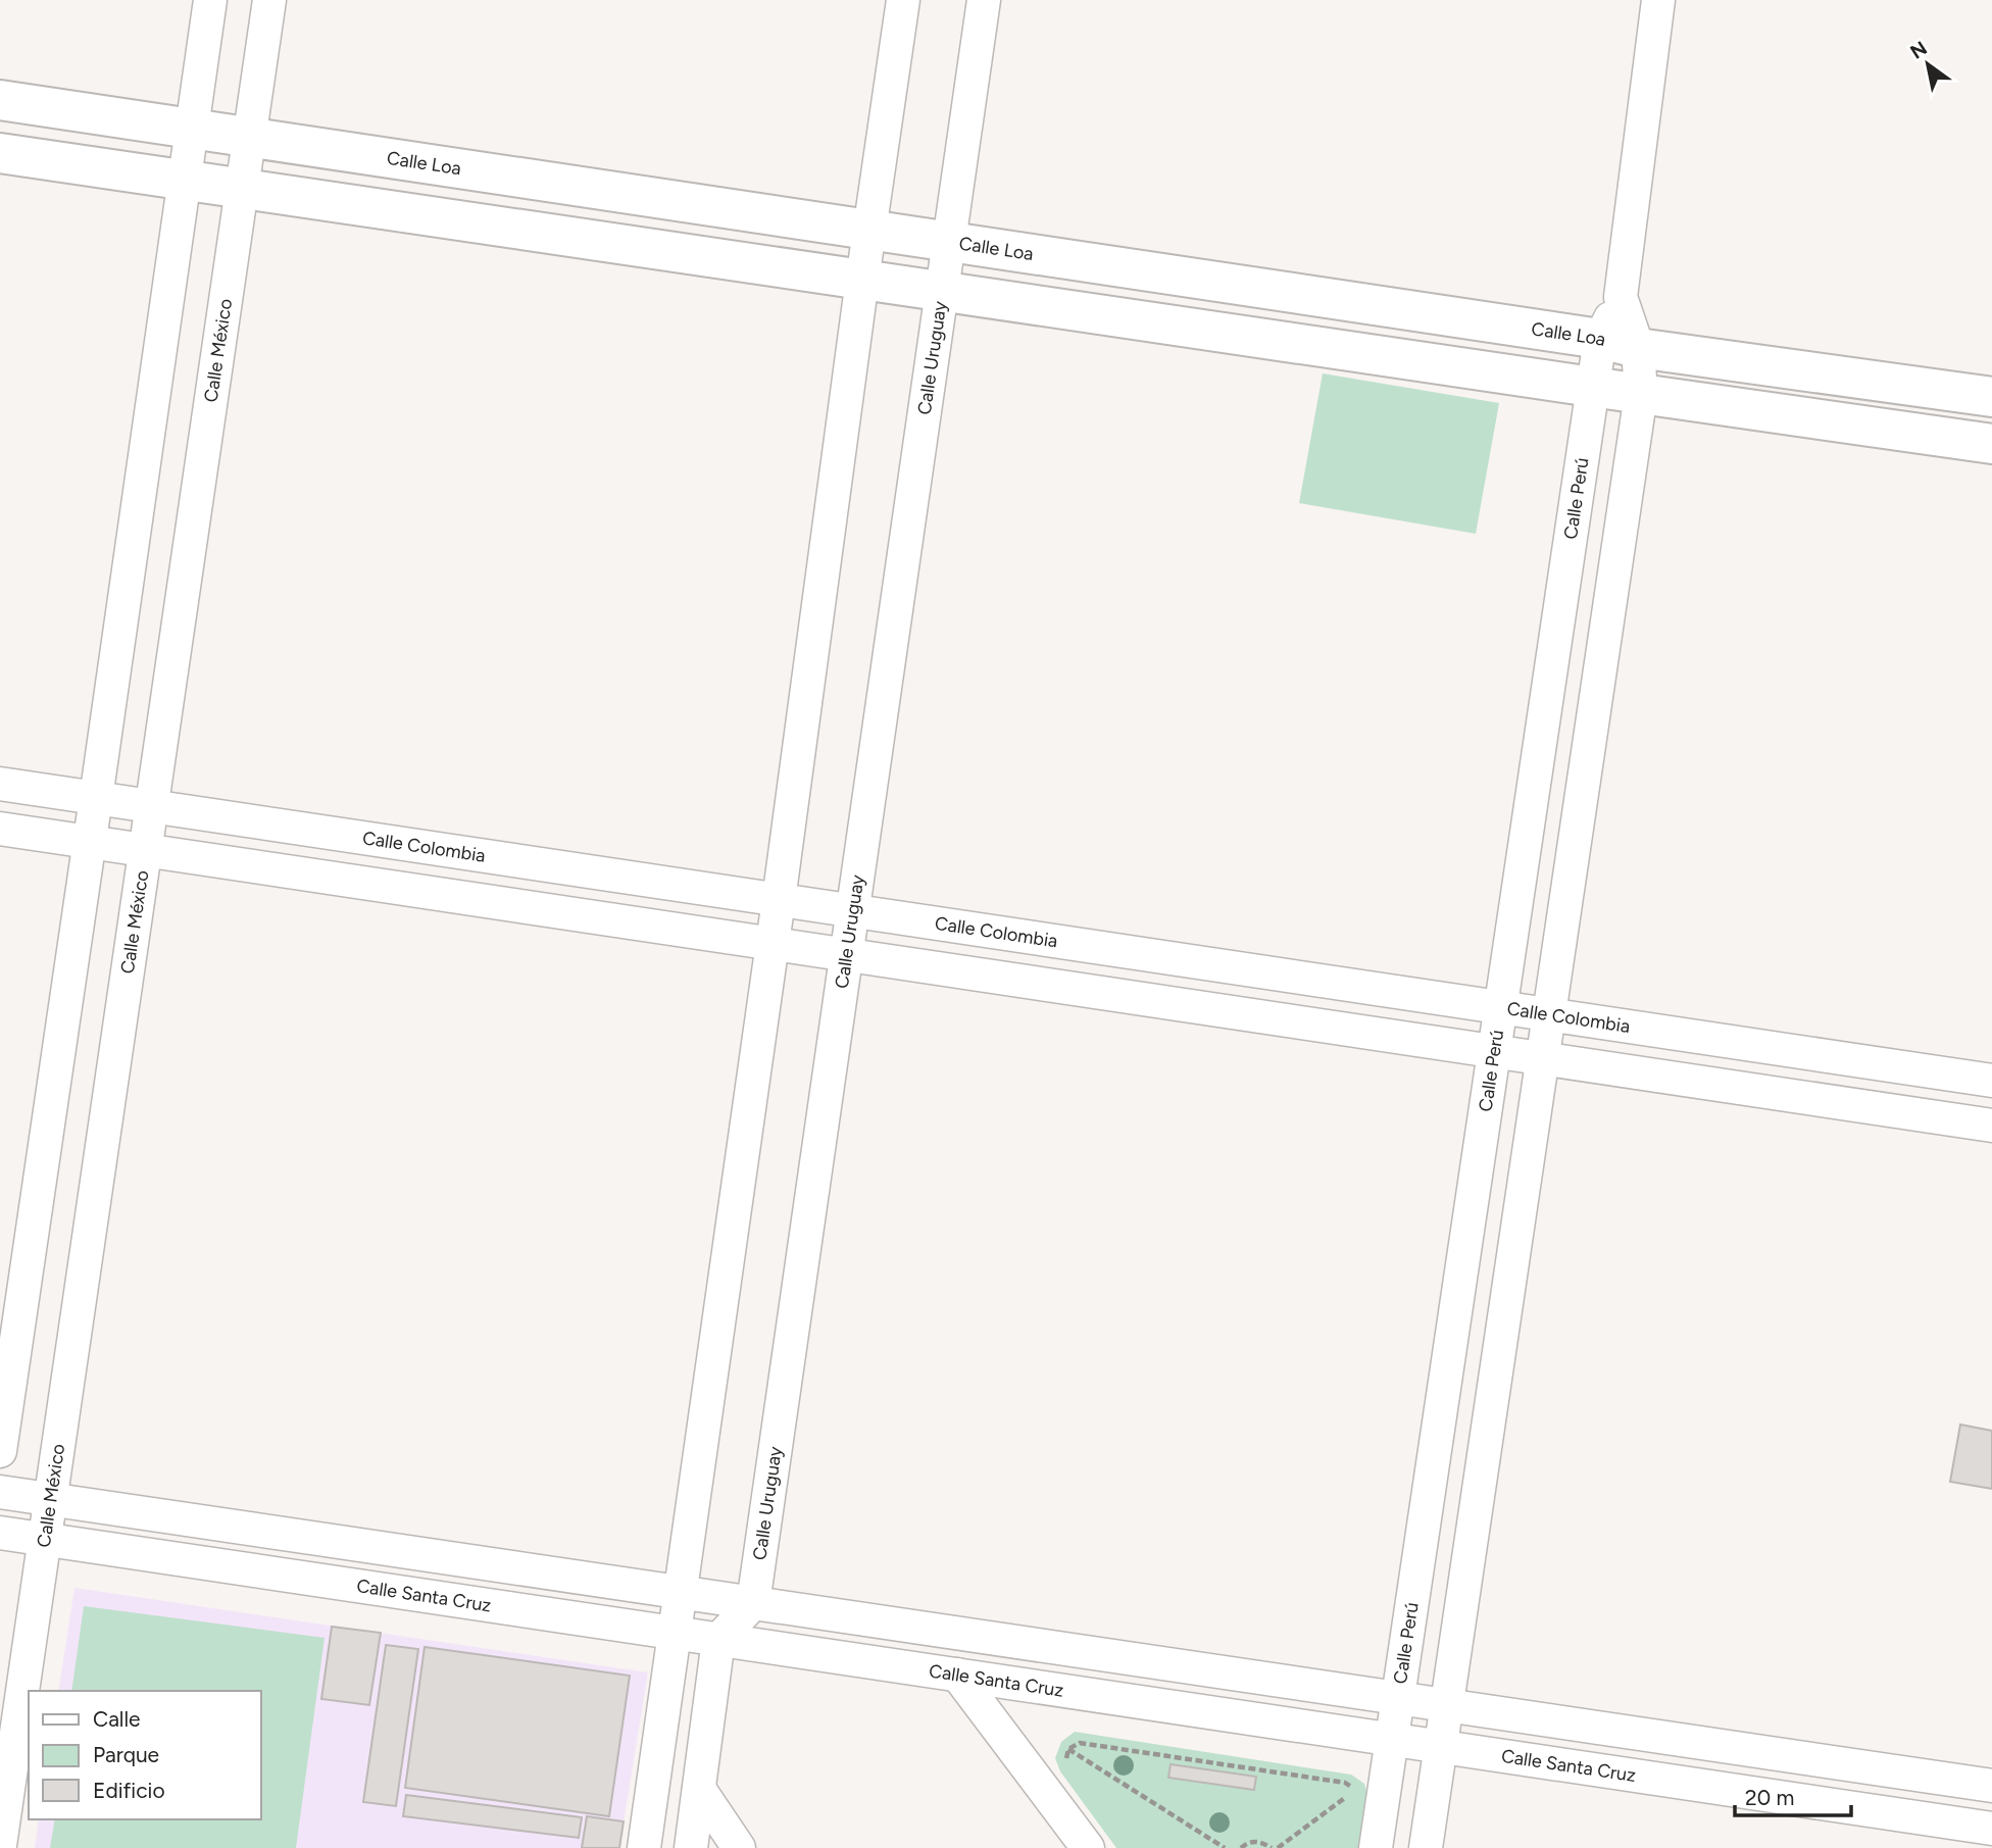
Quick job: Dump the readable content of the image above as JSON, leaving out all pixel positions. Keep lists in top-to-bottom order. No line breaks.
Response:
{"streets":{"main road":["Calle Loa"],"street":["Calle México","Calle Uruguay","Calle Perú","Calle Colombia","Calle Santa Cruz"]},"crossings":[["Calle Loa","Calle México"],["Calle Loa","Calle Uruguay"],["Calle Loa","Calle Perú"],["Calle México","Calle Colombia"],["Calle México","Calle Santa Cruz"],["Calle Uruguay","Calle Colombia"],["Calle Perú","Calle Colombia"],["Calle Perú","Calle Santa Cruz"]],"legend":["Calle","Parque","Edificio"],"scale_bar":"20 m","north":"top left"}
